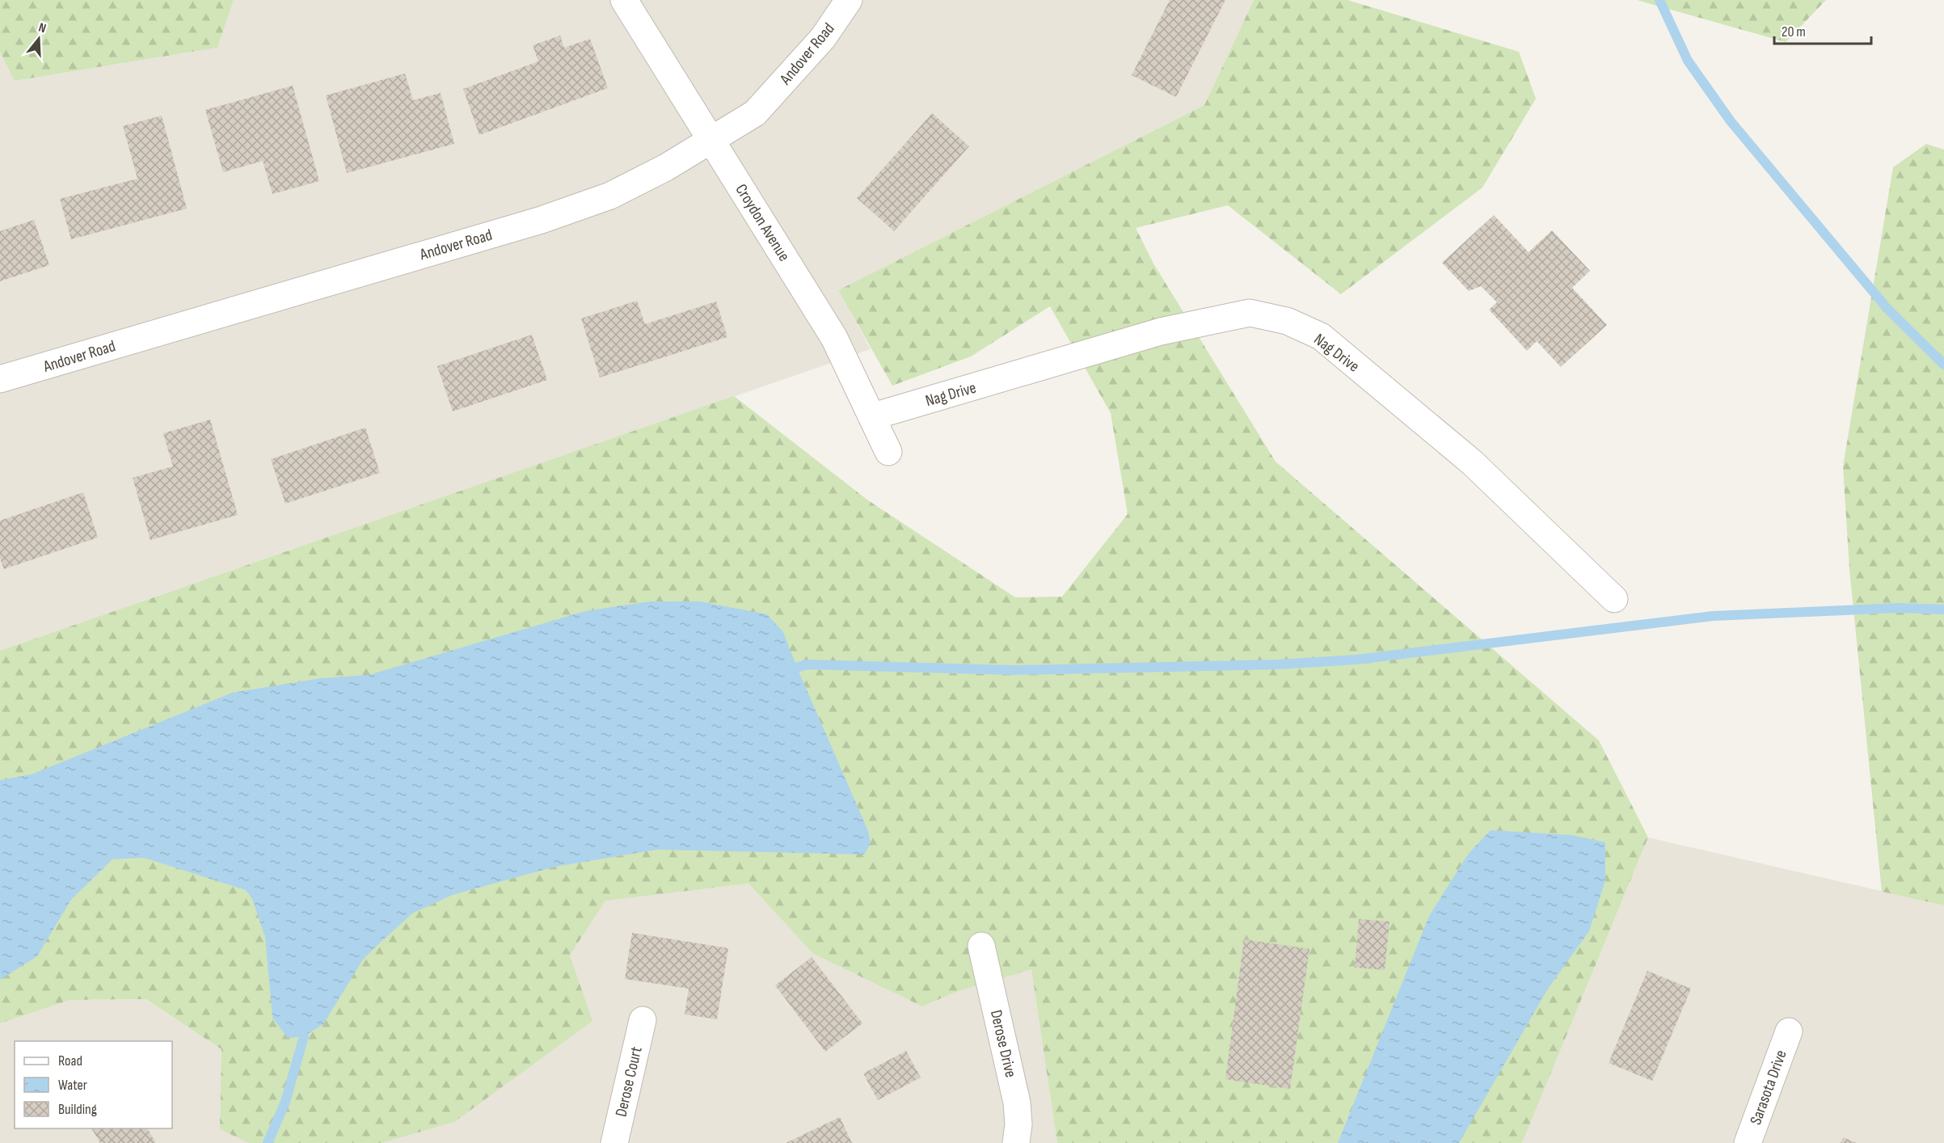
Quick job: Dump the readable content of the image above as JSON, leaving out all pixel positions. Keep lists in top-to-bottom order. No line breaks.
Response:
{"streets":{"street":["Andover Road","Croydon Avenue","Nag Drive","Derose Drive","Derose Court","Sarasota Drive"]},"crossings":[["Andover Road","Croydon Avenue"],["Croydon Avenue","Nag Drive"]],"legend":["Road","Water","Building"],"scale_bar":"20 m","north":"top"}
